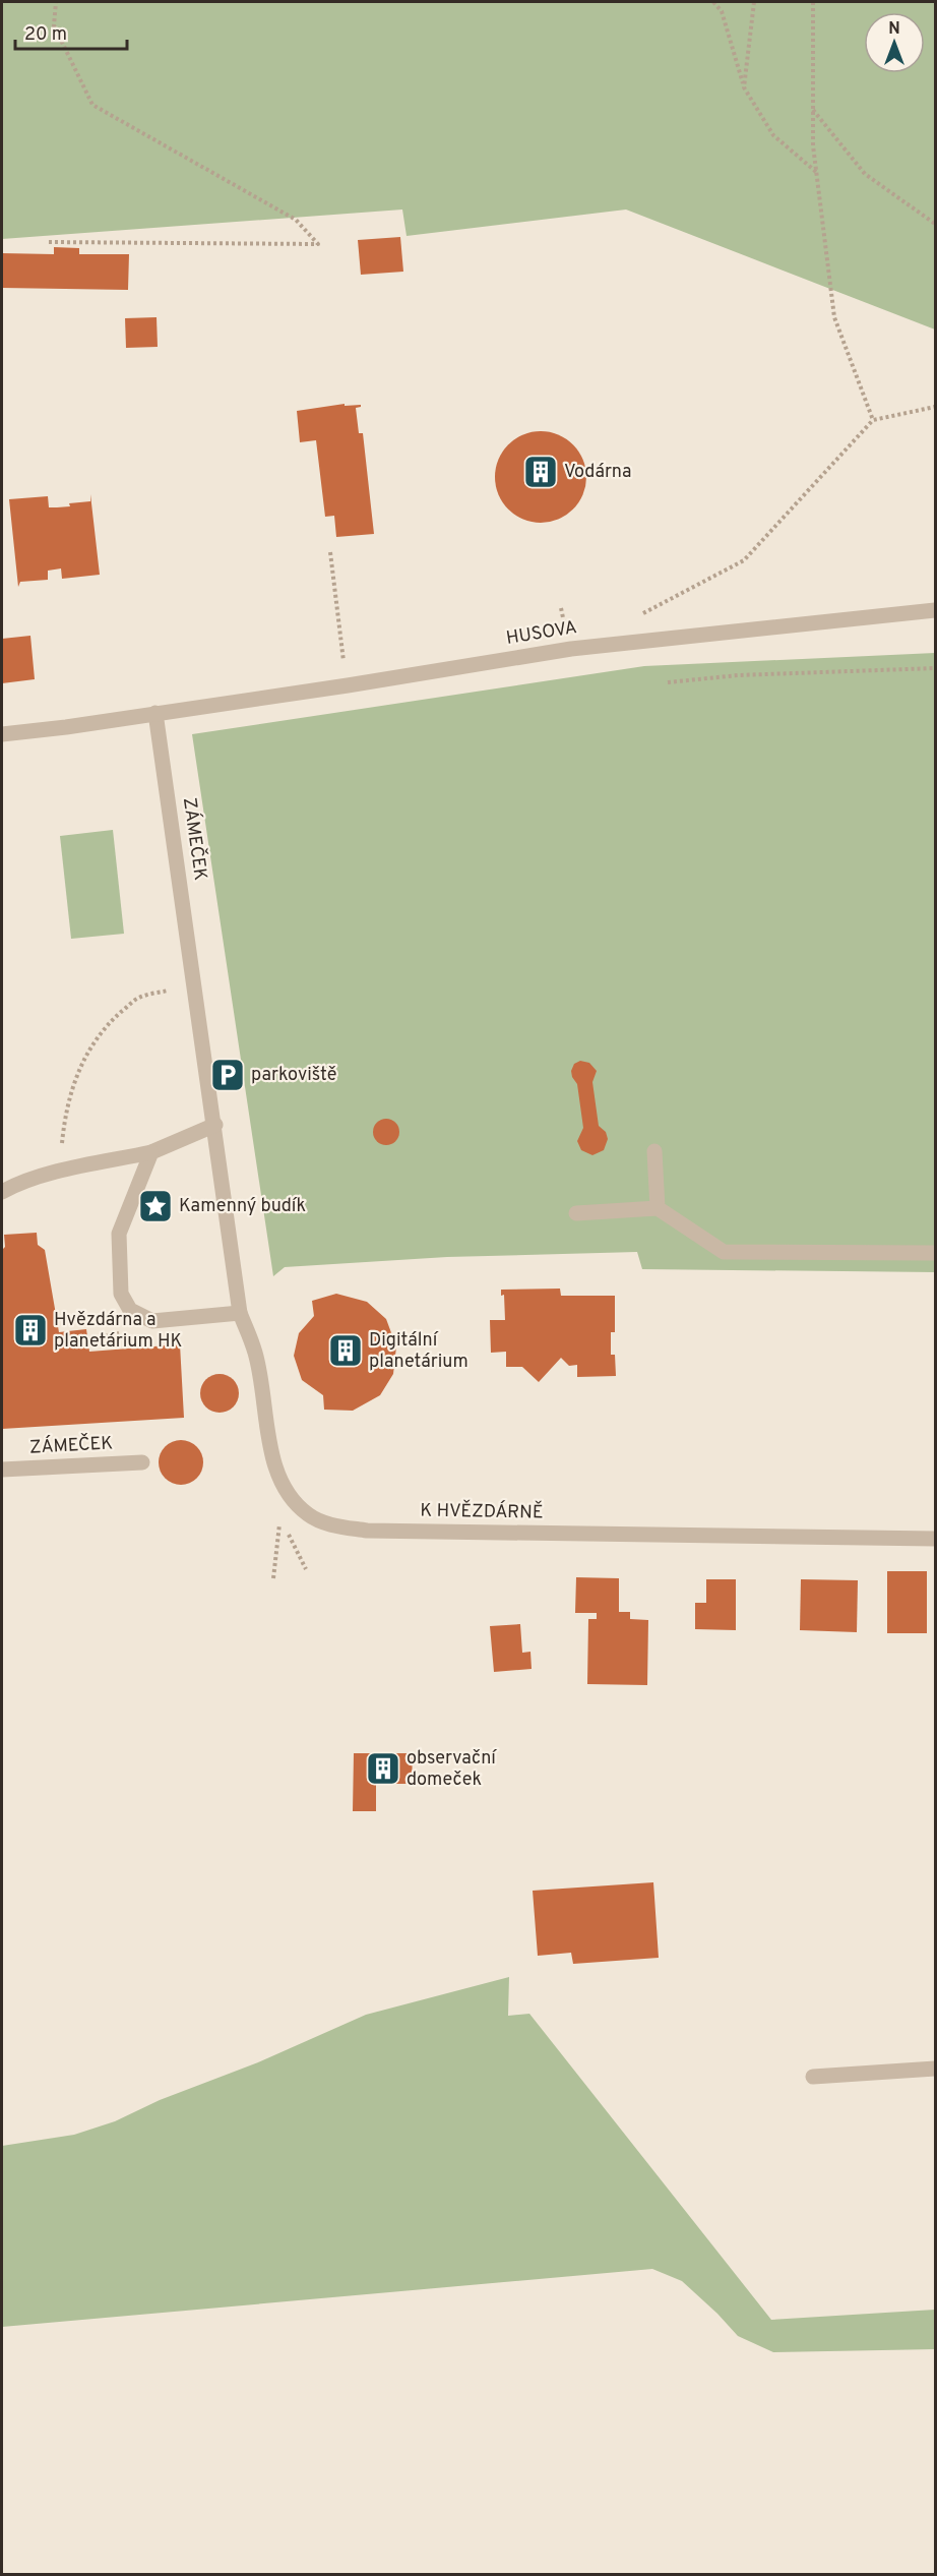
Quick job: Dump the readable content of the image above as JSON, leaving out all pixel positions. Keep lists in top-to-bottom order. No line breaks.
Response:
{"streets":{"street":["HUSOVA","ZÁMEČEK","K HVĚZDÁRNĚ"]},"crossings":[["HUSOVA","ZÁMEČEK"],["ZÁMEČEK","K HVĚZDÁRNĚ"]],"places":{"building":["Vodárna","Hvězdárna a planetárium HK","Digitální planetárium","observační domeček"],"parking":["parkoviště"],"place":["Kamenný budík"]},"scale_bar":"20 m","north":"top"}
